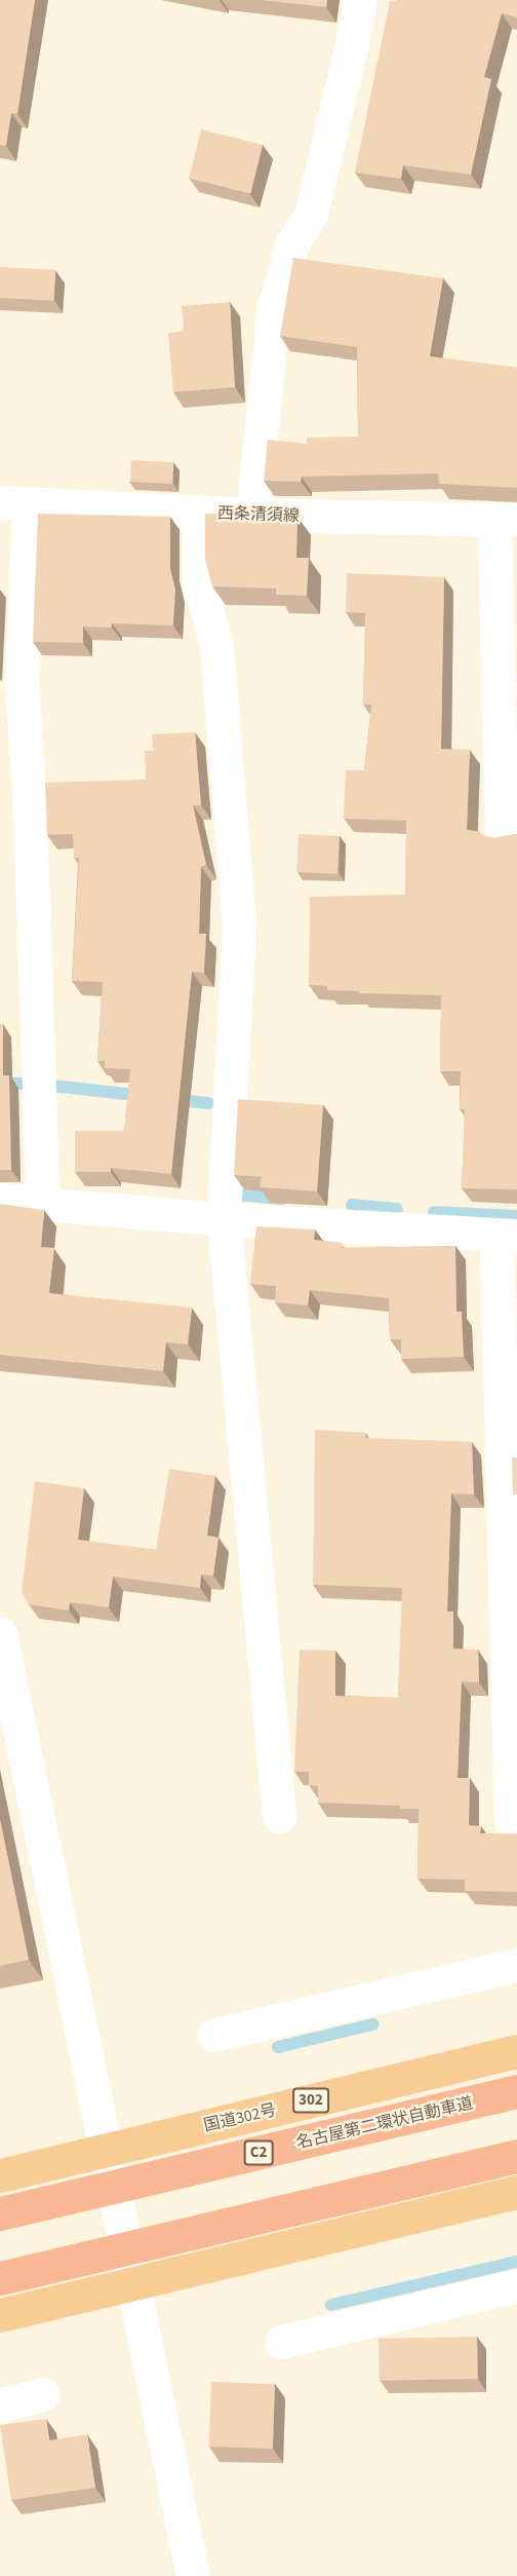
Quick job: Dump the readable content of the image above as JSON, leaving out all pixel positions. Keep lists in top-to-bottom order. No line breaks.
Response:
{"streets":{"highway":["302","国道302号","名古屋第二環状自動車道","C2"],"street":["西条清須線"]}}
